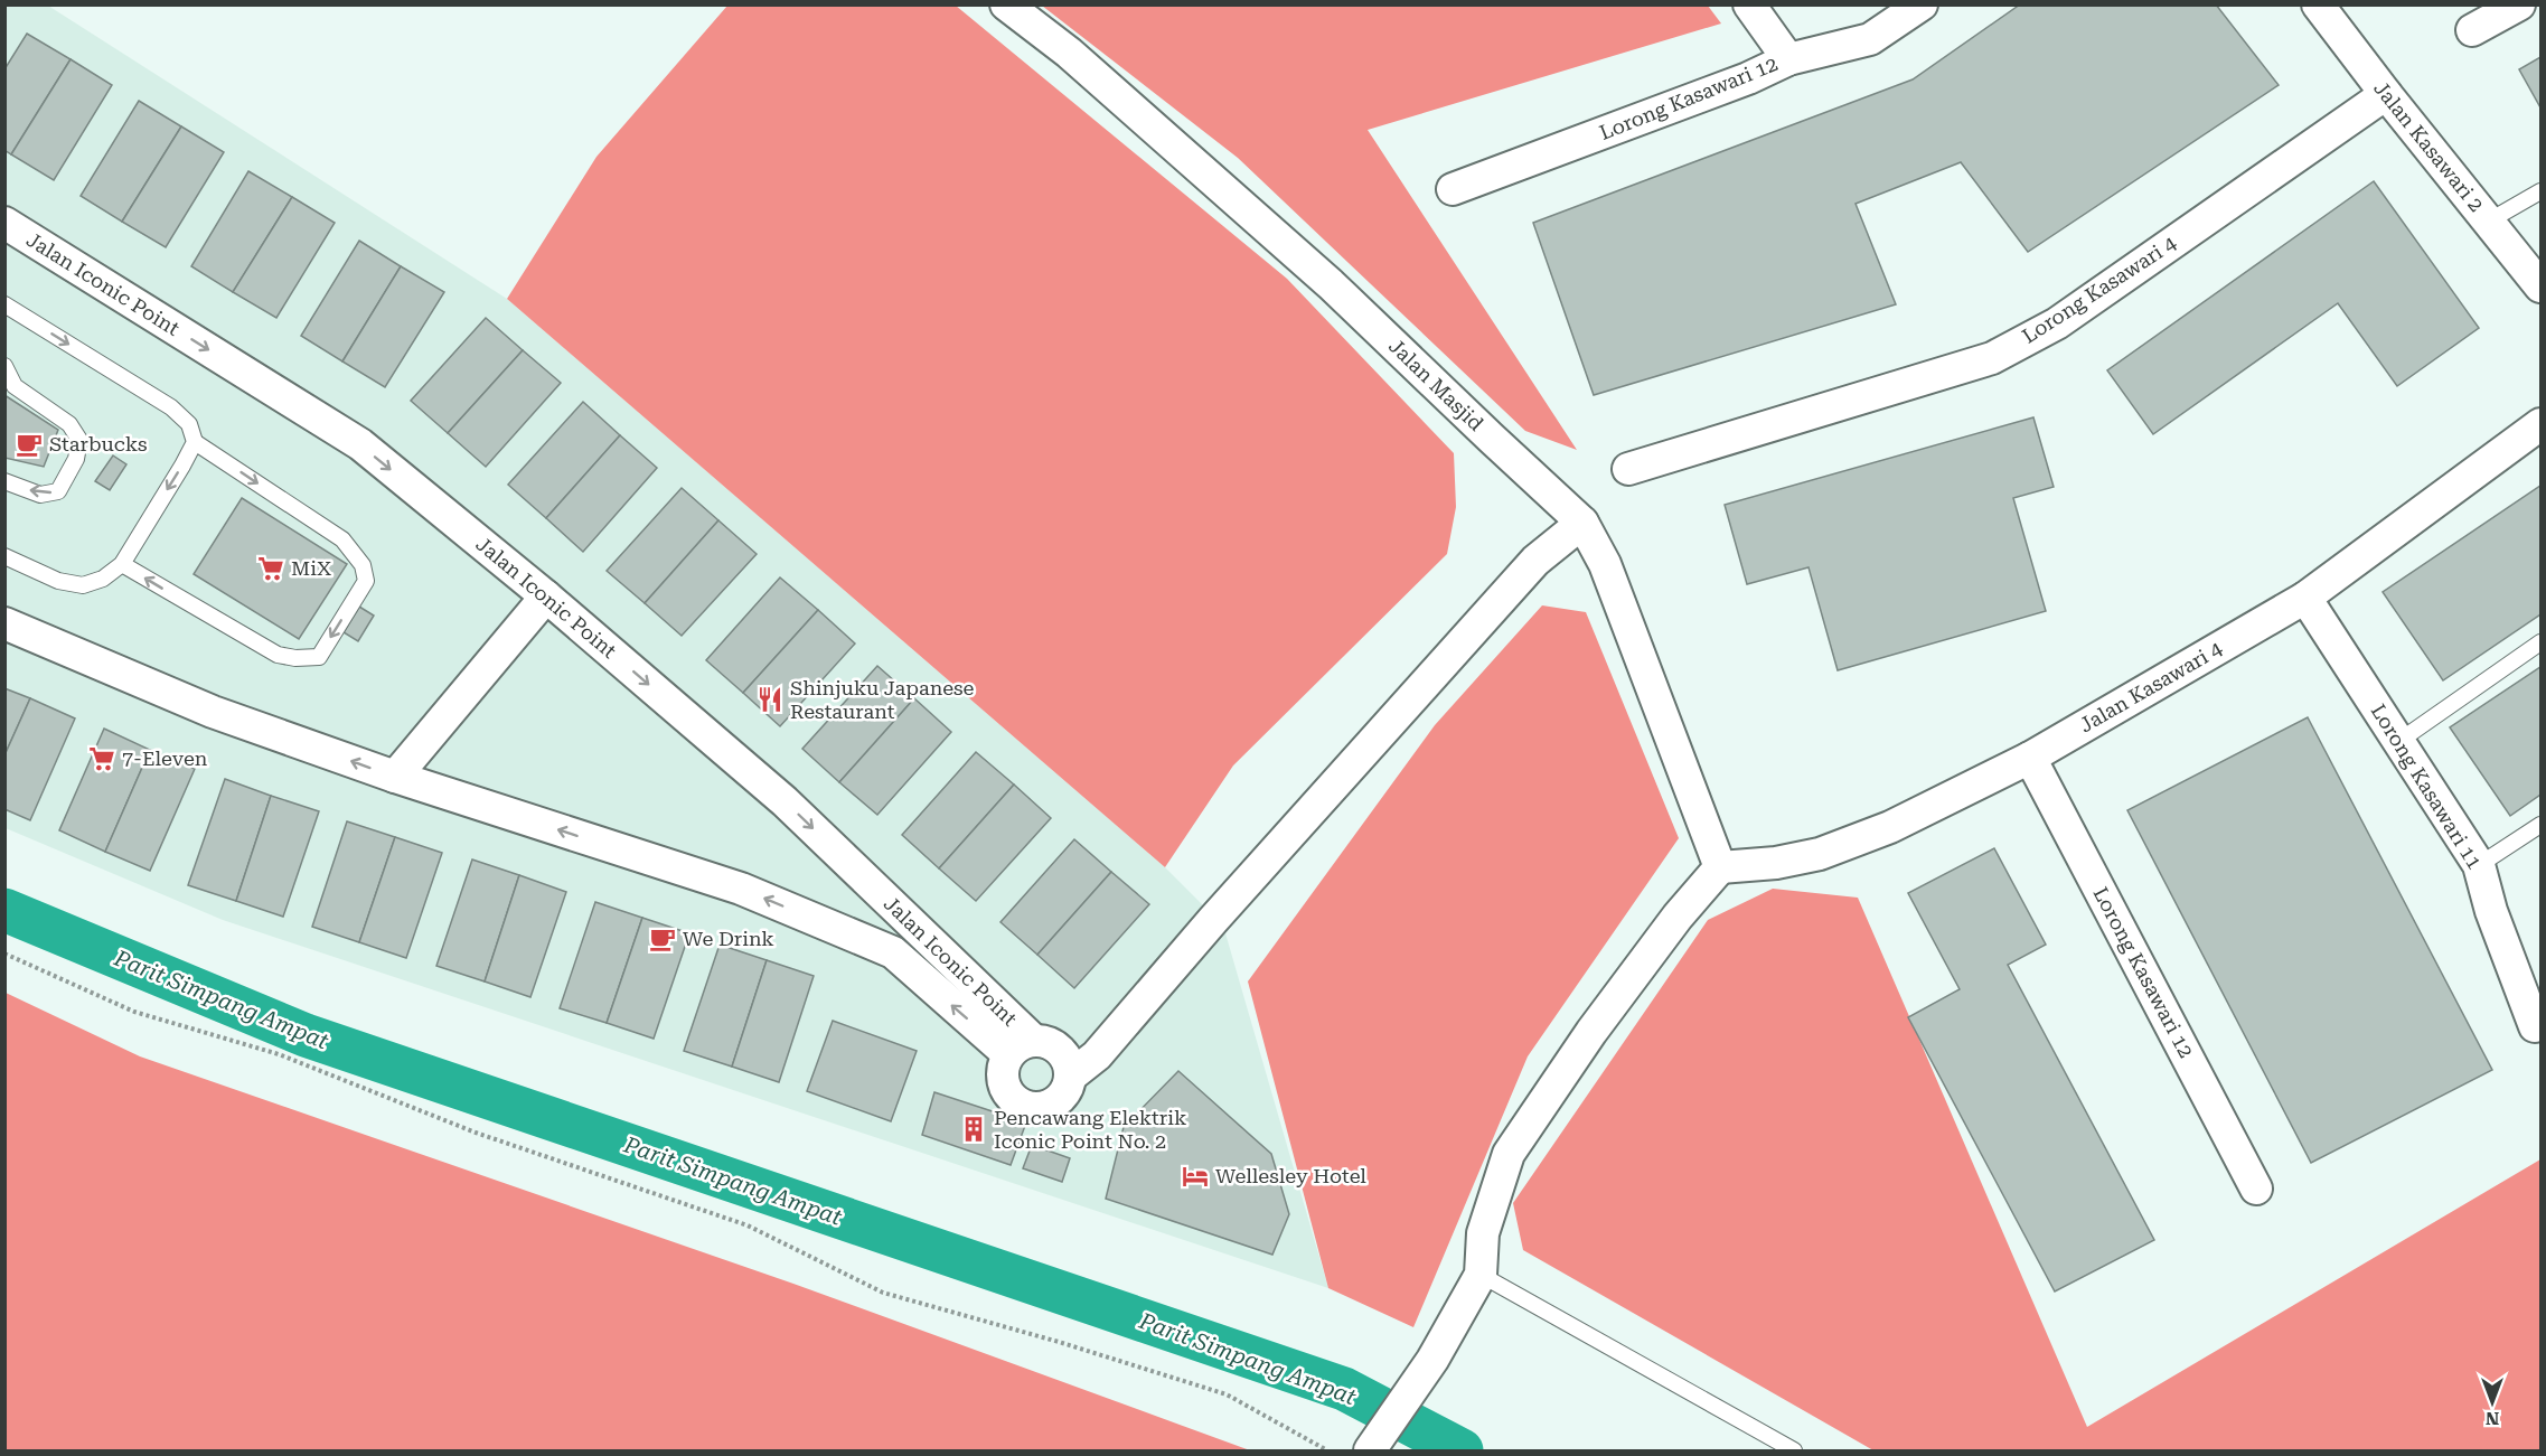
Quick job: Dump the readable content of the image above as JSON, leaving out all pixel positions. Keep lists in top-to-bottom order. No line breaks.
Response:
{"streets":{"street":["Lorong Kasawari 12","Jalan Kasawari 2","Jalan Iconic Point","Lorong Kasawari 4","Jalan Masjid","Jalan Kasawari 4","Lorong Kasawari 11"]},"crossings":[["Lorong Kasawari 12","Jalan Kasawari 4"],["Jalan Kasawari 2","Lorong Kasawari 4"],["Jalan Masjid","Jalan Kasawari 4"],["Jalan Kasawari 4","Lorong Kasawari 11"]],"water":["Parit Simpang Ampat"],"places":{"cafe":["Starbucks","We Drink"],"supermarket":["MiX","7-Eleven"],"restaurant":["Shinjuku Japanese Restaurant"],"building":["Pencawang Elektrik Iconic Point No. 2"],"hotel":["Wellesley Hotel"]},"north":"bottom"}
